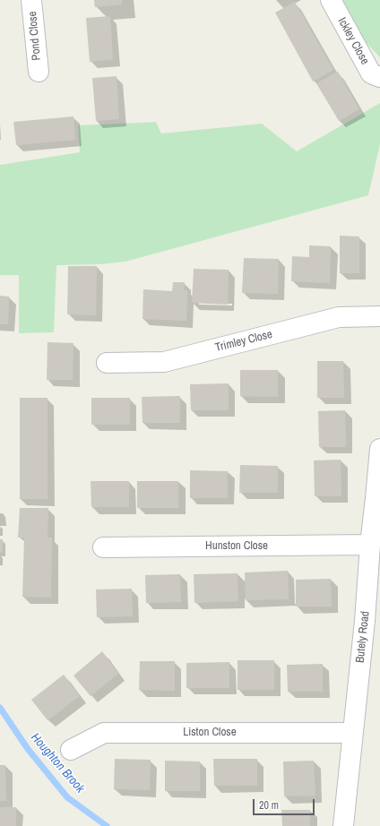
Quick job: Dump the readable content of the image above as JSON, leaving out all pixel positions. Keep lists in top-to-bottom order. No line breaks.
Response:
{"streets":{"street":["Pond Close","Ickley Close","Trimley Close","Hunston Close","Butely Road","Liston Close"]},"crossings":[["Hunston Close","Butely Road"],["Butely Road","Liston Close"]],"water":["Houghton Brook"],"scale_bar":"20 m"}
